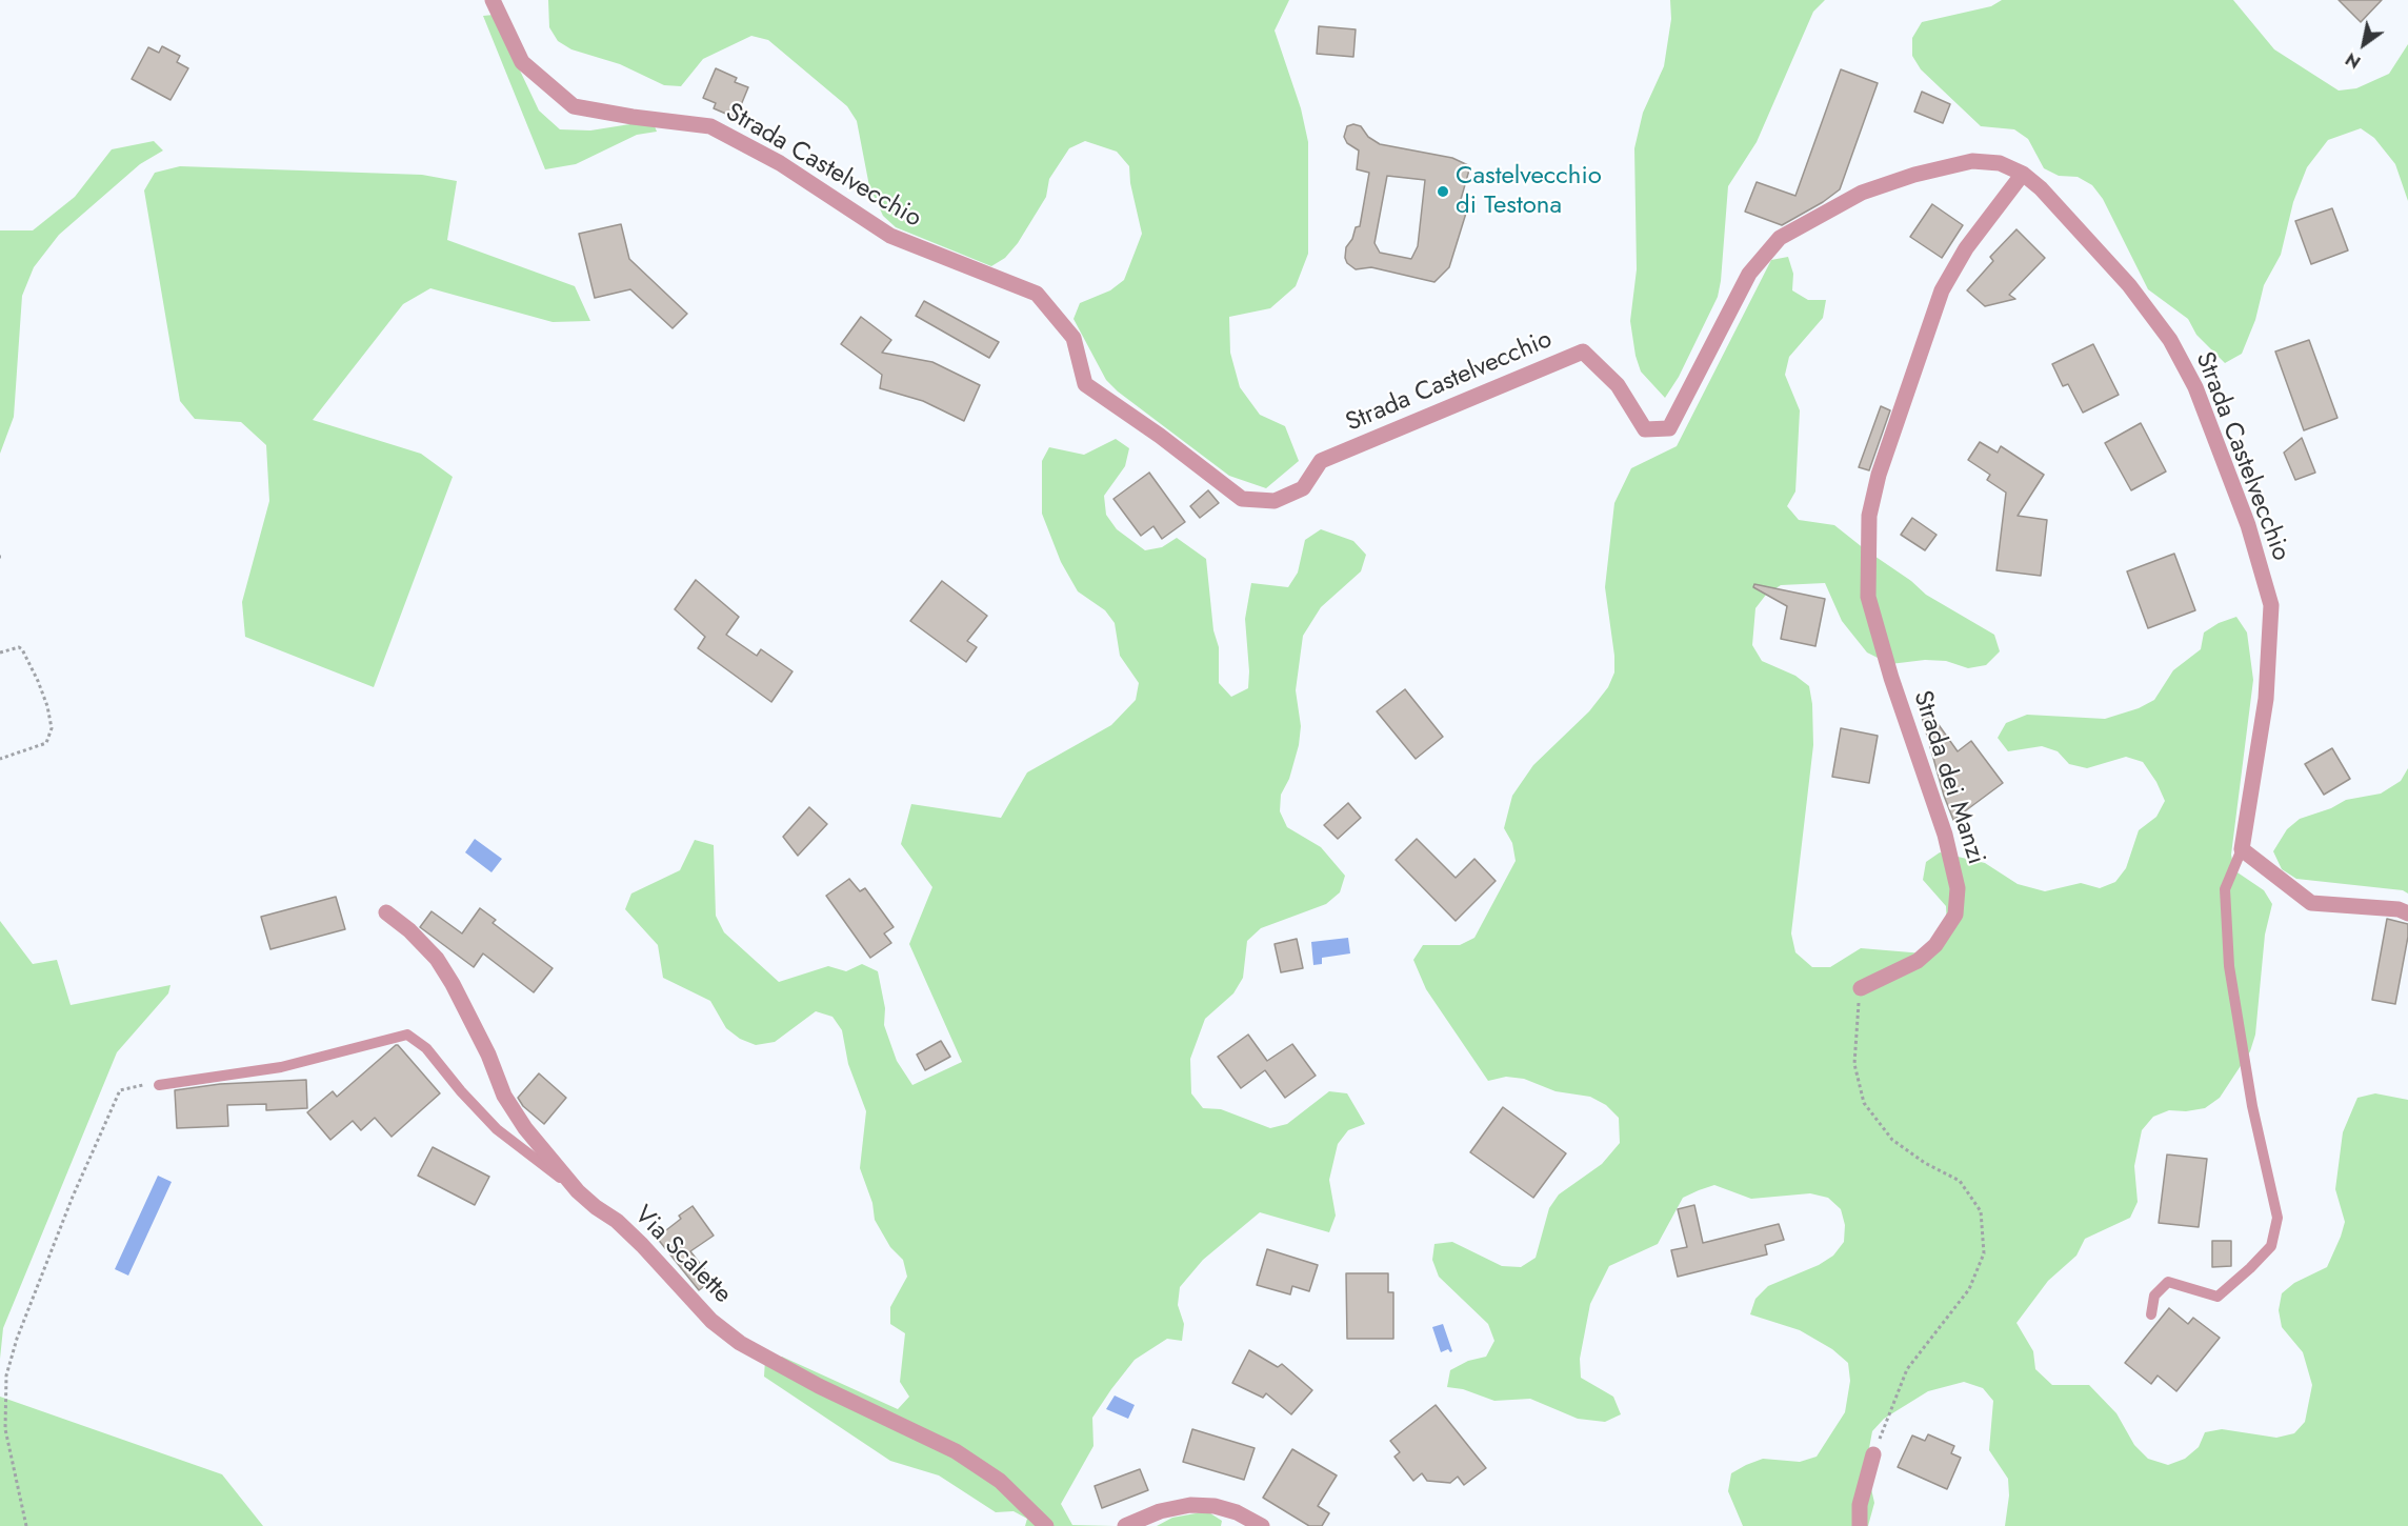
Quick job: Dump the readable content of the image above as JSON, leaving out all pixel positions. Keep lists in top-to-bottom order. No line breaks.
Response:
{"streets":{"street":["Strada Castelvecchio","Strada dei Manzi","Via Scalette"]},"crossings":[["Strada Castelvecchio","Strada dei Manzi"]],"places":["Castelvecchio di Testona"],"north":"bottom left"}
